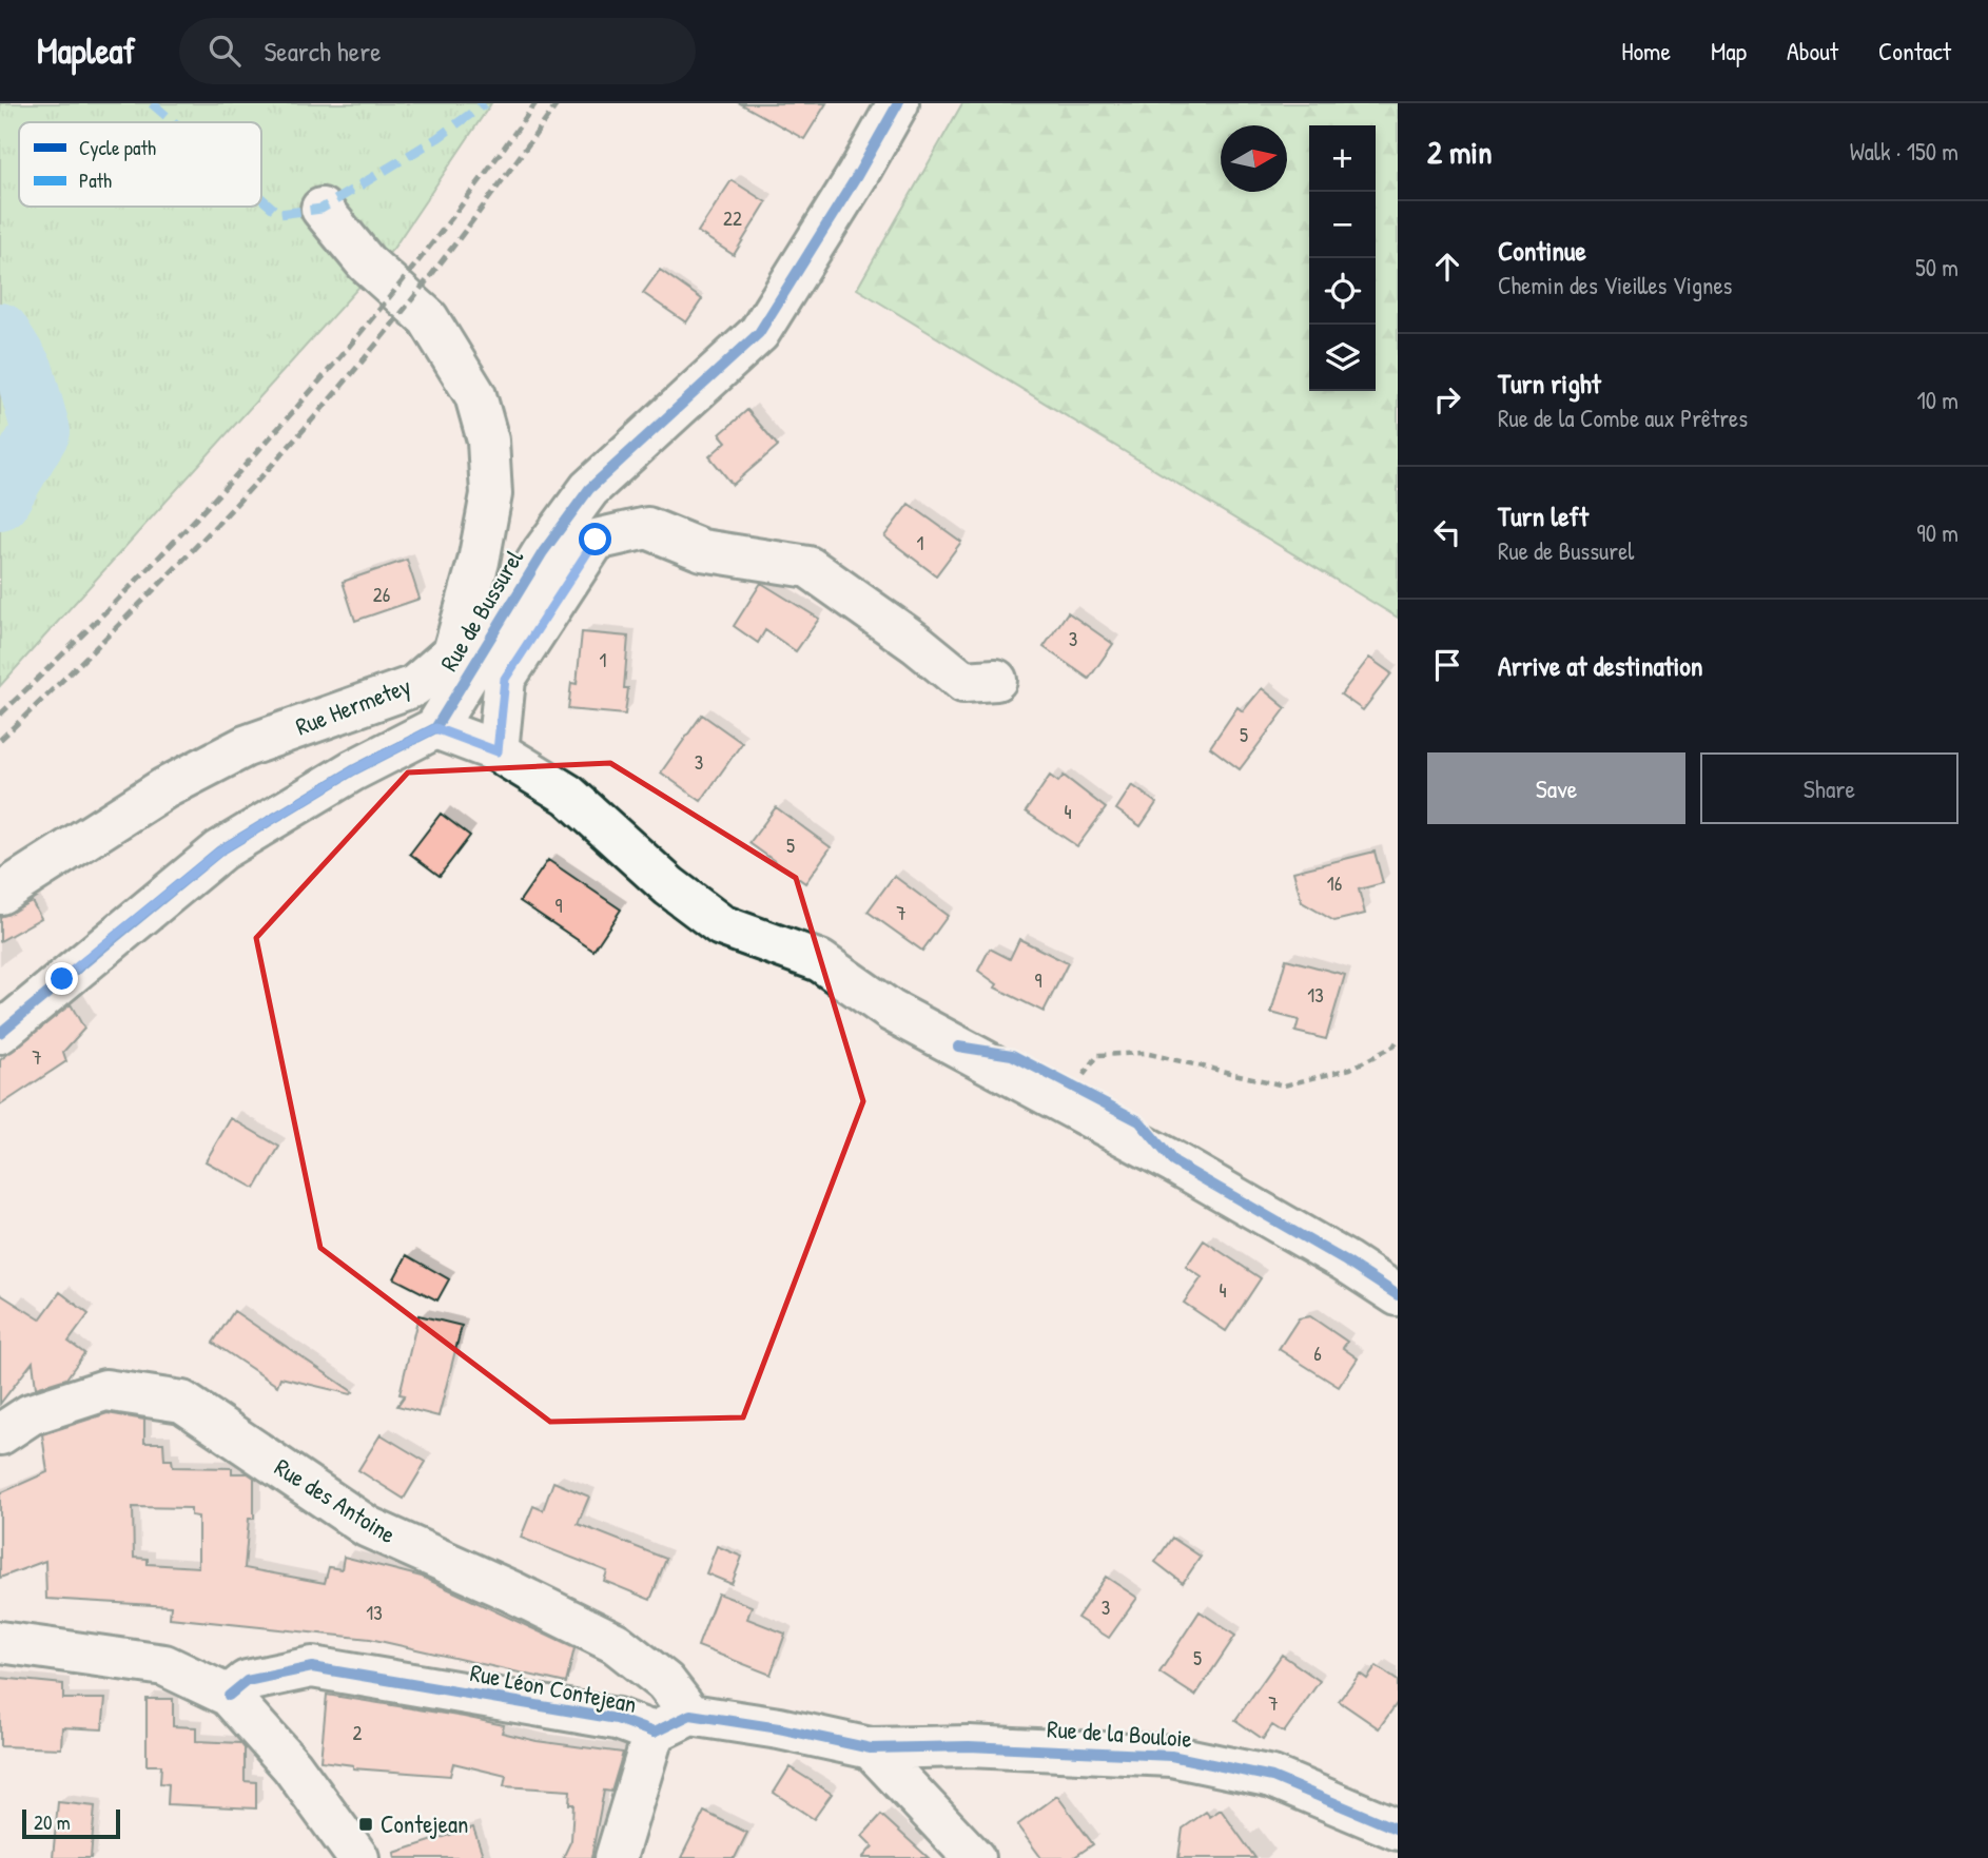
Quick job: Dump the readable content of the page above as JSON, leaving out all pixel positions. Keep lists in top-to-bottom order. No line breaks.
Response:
{"streets":{"street":["Rue de Bussurel","Rue Hermetey","Rue des Antoine","Rue Léon Contejean","Rue de la Bouloie"]},"crossings":[["Rue des Antoine","Rue Léon Contejean"]],"places":{"transit":["Contejean"]},"house_numbers":["22","1","26","3","1","5","3","4","5","16","9","7","9","13","7","4","6","3","13","5","7","2"],"legend":["Cycle path","Path"],"scale_bar":"20 m","north":"right","page":{"header":"Mapleaf","search":"Search here","nav":["Home","Map","About","Contact"],"heading":["2 min","Walk · 150 m"],"map_buttons":["+","−"],"list":[["Continue","Chemin des Vieilles Vignes","50 m"],["Turn right","Rue de la Combe aux Prêtres","10 m"],["Turn left","Rue de Bussurel","90 m"],"Arrive at destination"],"buttons":["Save","Share"],"scale":"20 m"}}
